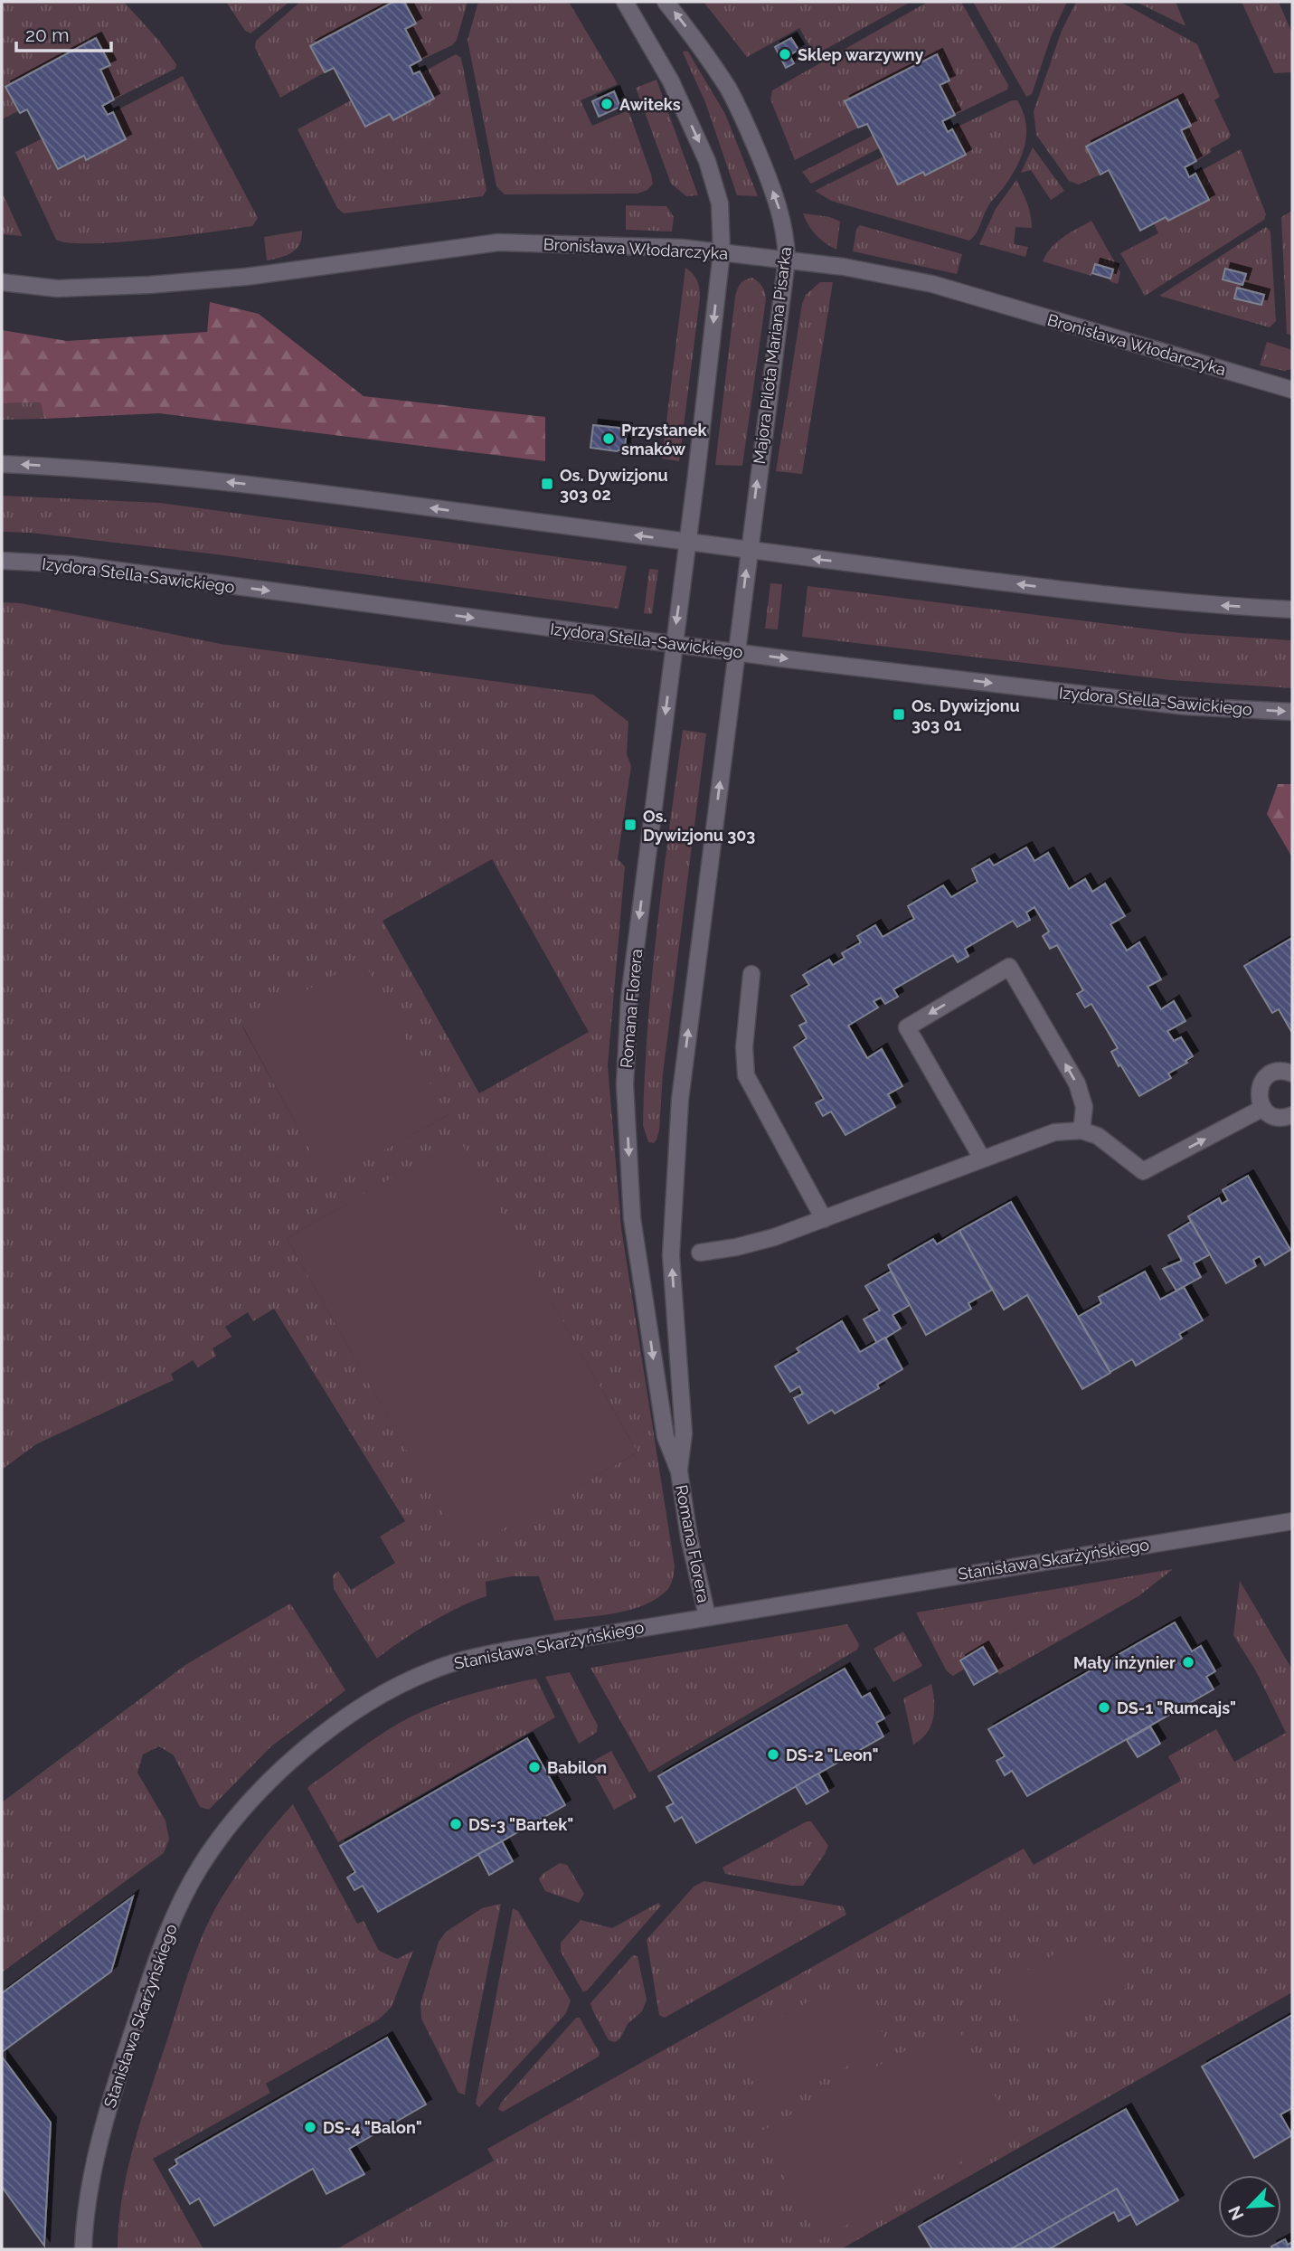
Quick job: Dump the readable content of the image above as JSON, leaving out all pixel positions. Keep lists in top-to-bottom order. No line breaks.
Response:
{"streets":{"street":["Bronisława Włodarczyka","Majora Pilota Mariana Pisarka","Izydora Stella-Sawickiego","Romana Florera","Stanisława Skarżyńskiego"]},"crossings":[["Bronisława Włodarczyka","Majora Pilota Mariana Pisarka"],["Majora Pilota Mariana Pisarka","Romana Florera"],["Izydora Stella-Sawickiego","Romana Florera"],["Romana Florera","Stanisława Skarżyńskiego"]],"places":{"other":["Sklep warzywny","Awiteks","Przystanek smaków","Mały inżynier","DS-1 \"Rumcajs\"","DS-2 \"Leon\"","Babilon","DS-3 \"Bartek\"","DS-4 \"Balon\""],"transit":["Os. Dywizjonu 303 02","Os. Dywizjonu 303 01","Os. Dywizjonu 303"]},"scale_bar":"20 m","north":"bottom left"}
